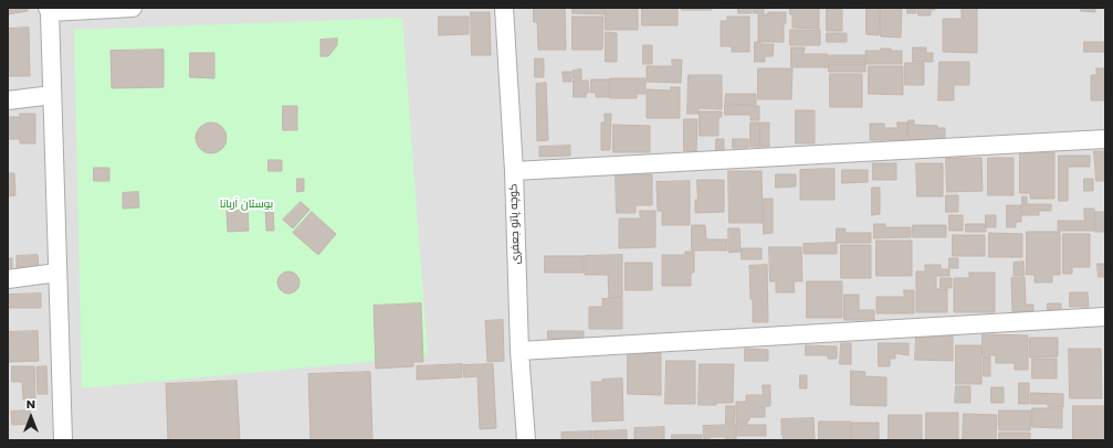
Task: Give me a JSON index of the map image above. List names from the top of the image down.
{
  "streets": {
    "street": ["کوچه پاتو جعفری"]
  },
  "parks": ["بوستان آریانا"],
  "north": "top"
}
